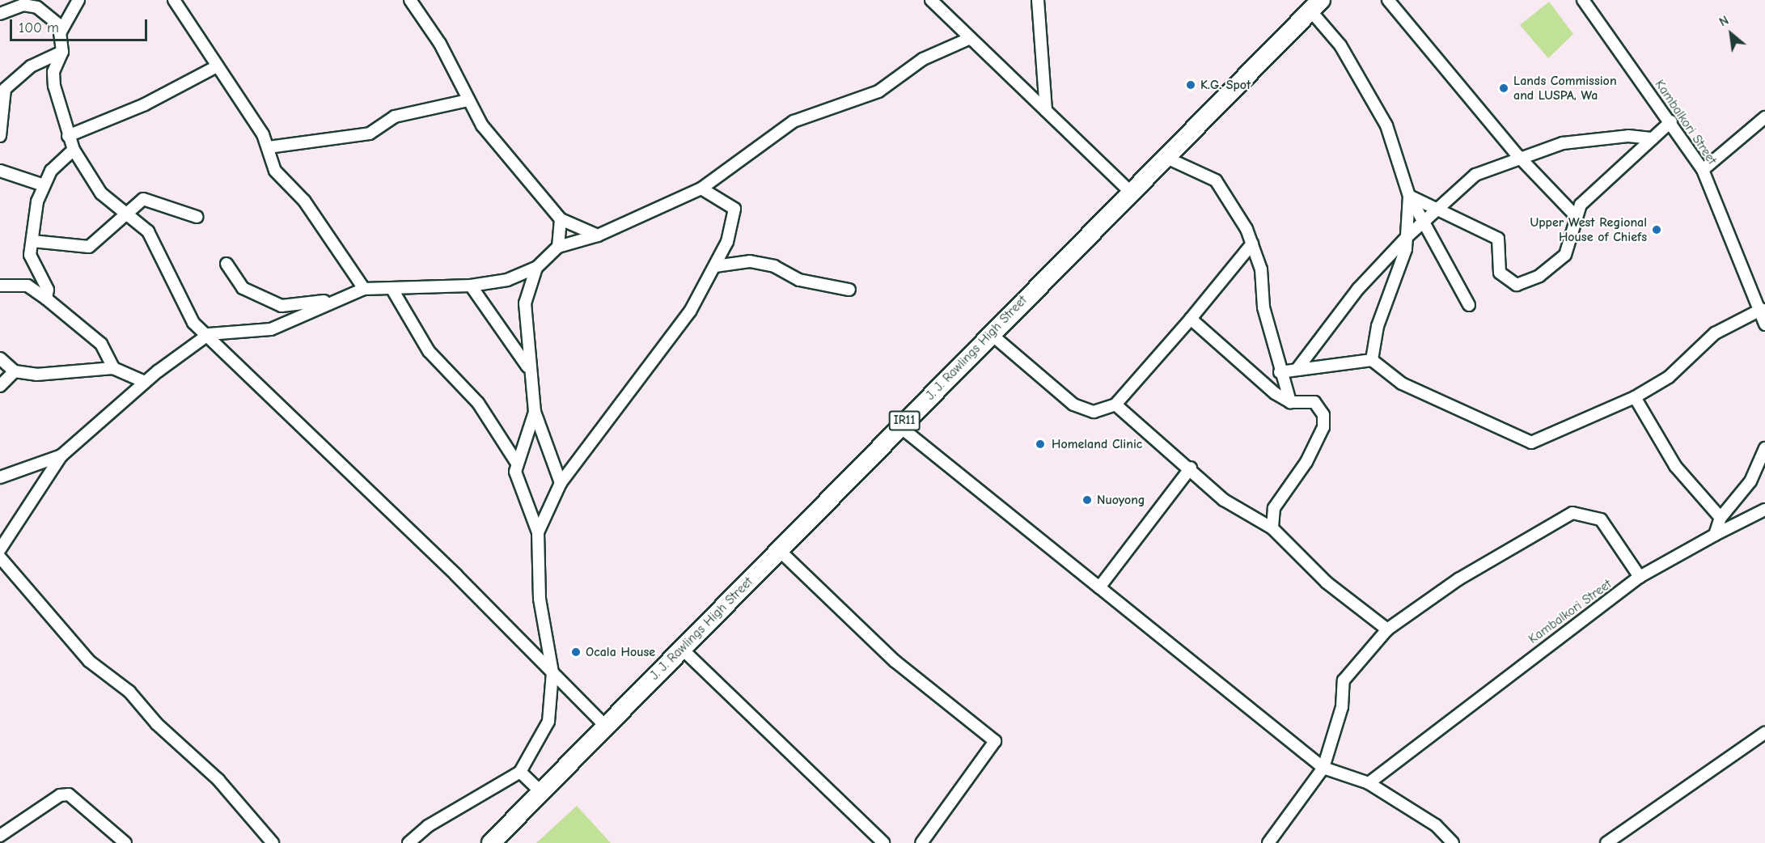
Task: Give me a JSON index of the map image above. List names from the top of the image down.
{
  "streets": {
    "main road": ["J. J. Rawlings High Street", "IR11"],
    "street": ["Kambalkori Street"]
  },
  "places": [
    "K.G. Spot",
    "Lands Commission and LUSPA, Wa",
    "Upper West Regional House of Chiefs",
    "Homeland Clinic",
    "Nuoyong",
    "Ocala House"
  ],
  "scale_bar": "100 m",
  "north": "top left"
}
